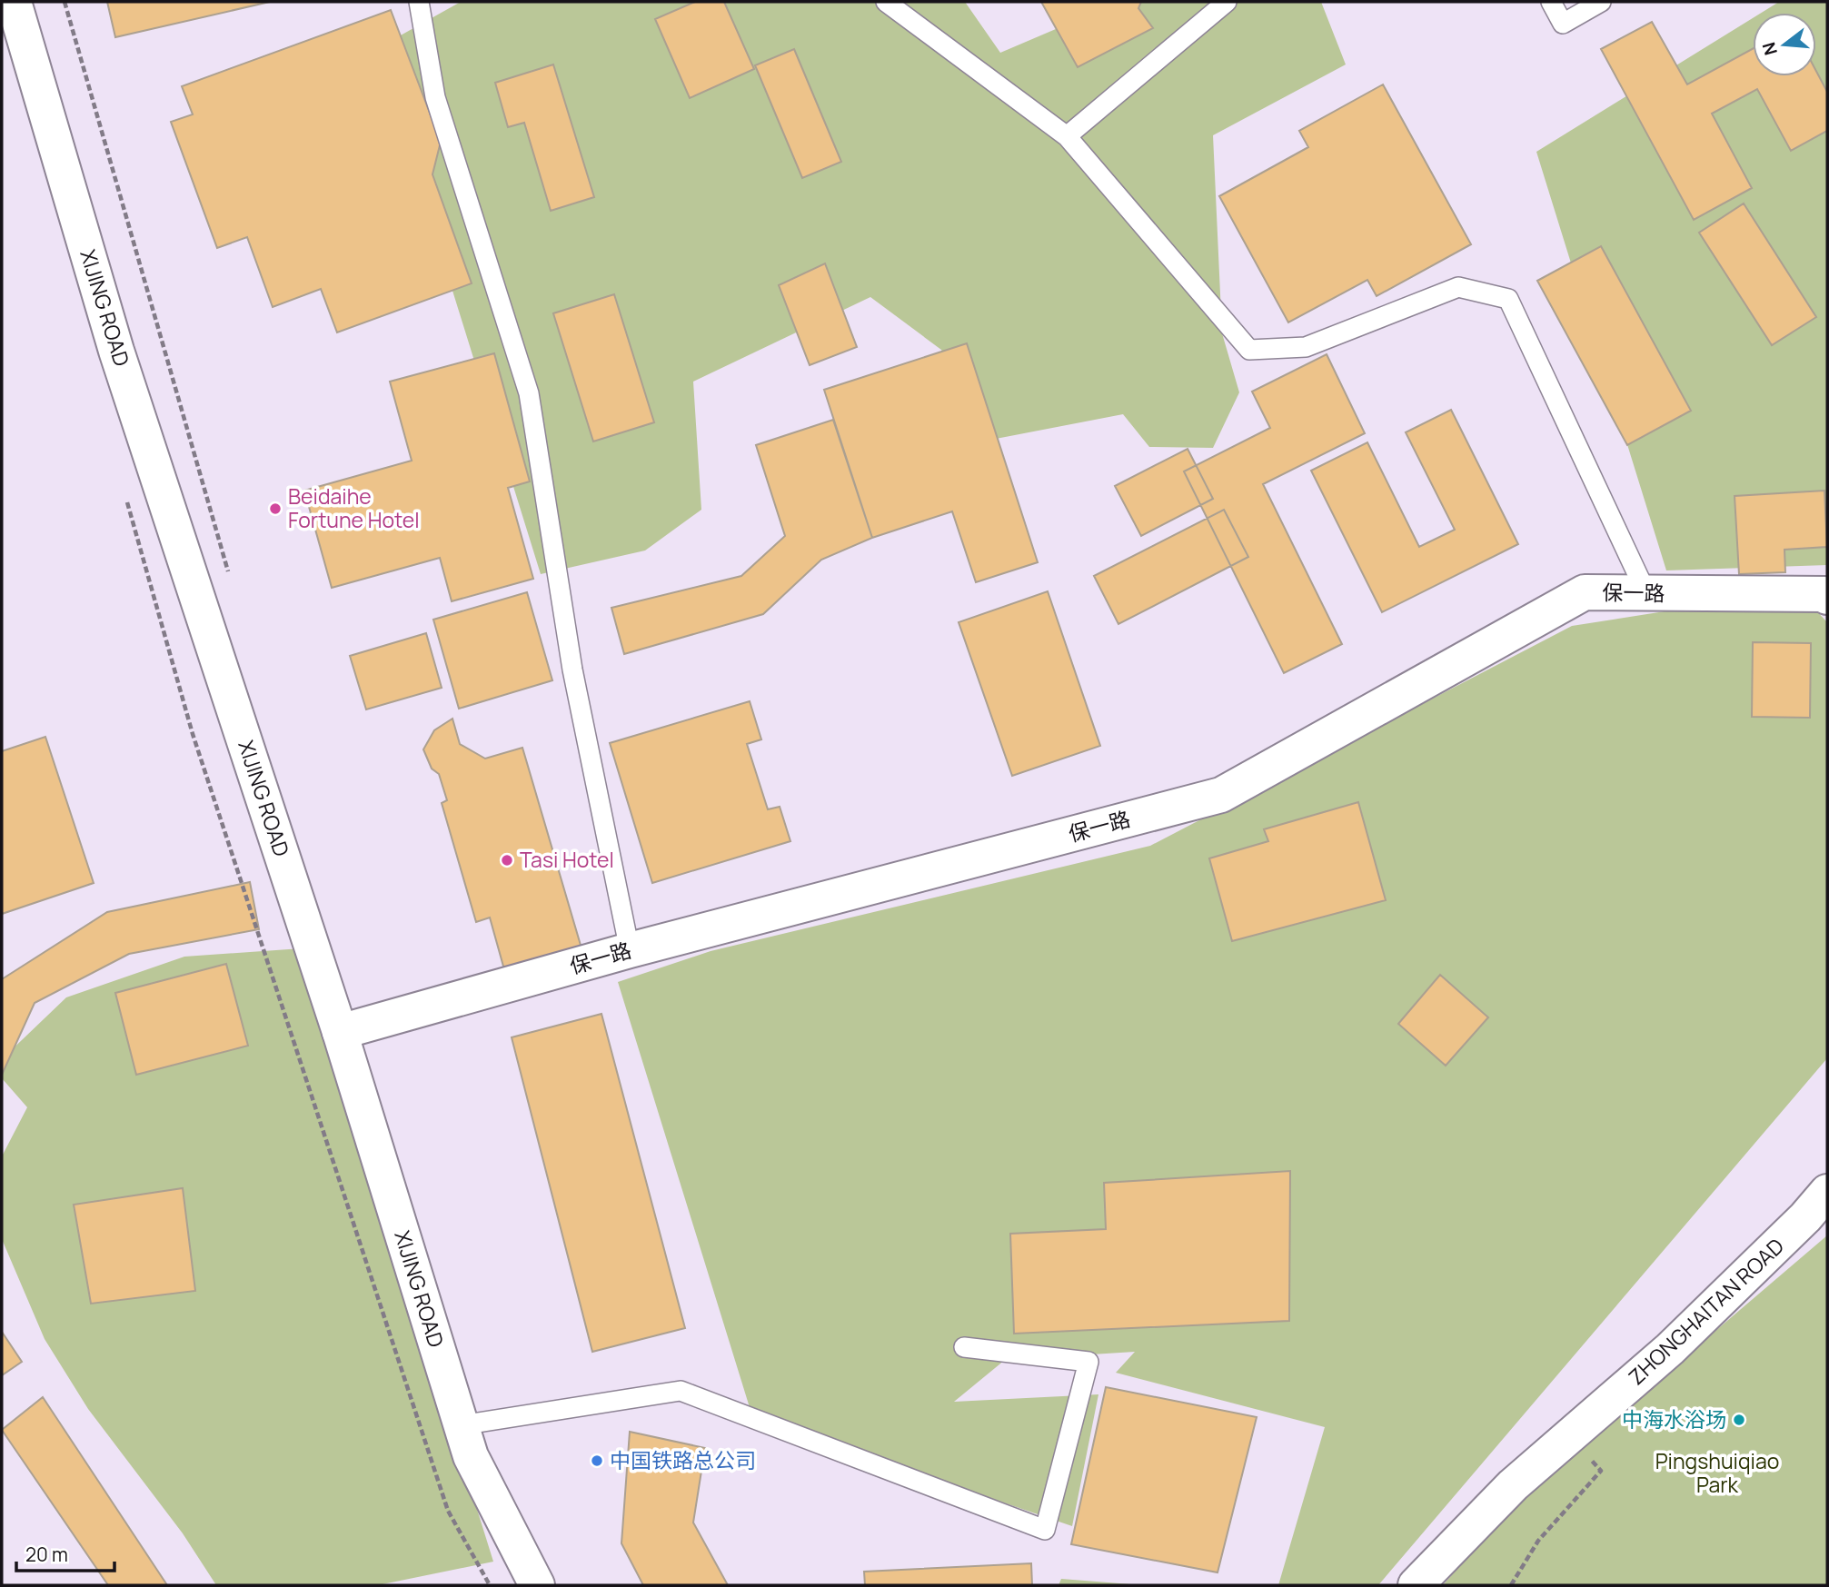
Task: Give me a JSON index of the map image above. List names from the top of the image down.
{
  "streets": {
    "main road": ["XIJING ROAD", "保一路", "ZHONGHAITAN ROAD"]
  },
  "crossings": [
    ["XIJING ROAD", "保一路"]
  ],
  "parks": ["Pingshuiqiao Park"],
  "places": [
    "Beidaihe Fortune Hotel",
    "Tasi Hotel",
    "中海水浴场",
    "中国铁路总公司"
  ],
  "scale_bar": "20 m",
  "north": "left"
}
